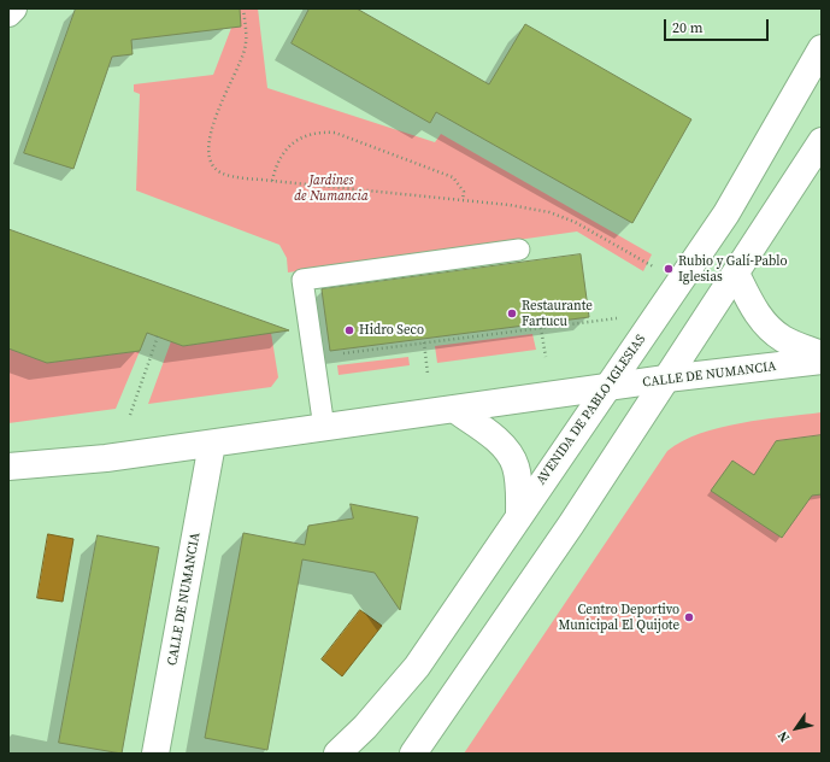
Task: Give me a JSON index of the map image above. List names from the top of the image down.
{
  "streets": {
    "street": ["CALLE DE NUMANCIA", "AVENIDA DE PABLO IGLESIAS"]
  },
  "crossings": [
    ["CALLE DE NUMANCIA", "AVENIDA DE PABLO IGLESIAS"]
  ],
  "parks": ["Jardines de Numancia"],
  "places": [
    "Rubio y Galí-Pablo Iglesias",
    "Restaurante Fartucu",
    "Hidro Seco",
    "Centro Deportivo Municipal El Quijote"
  ],
  "scale_bar": "20 m",
  "north": "bottom left"
}
